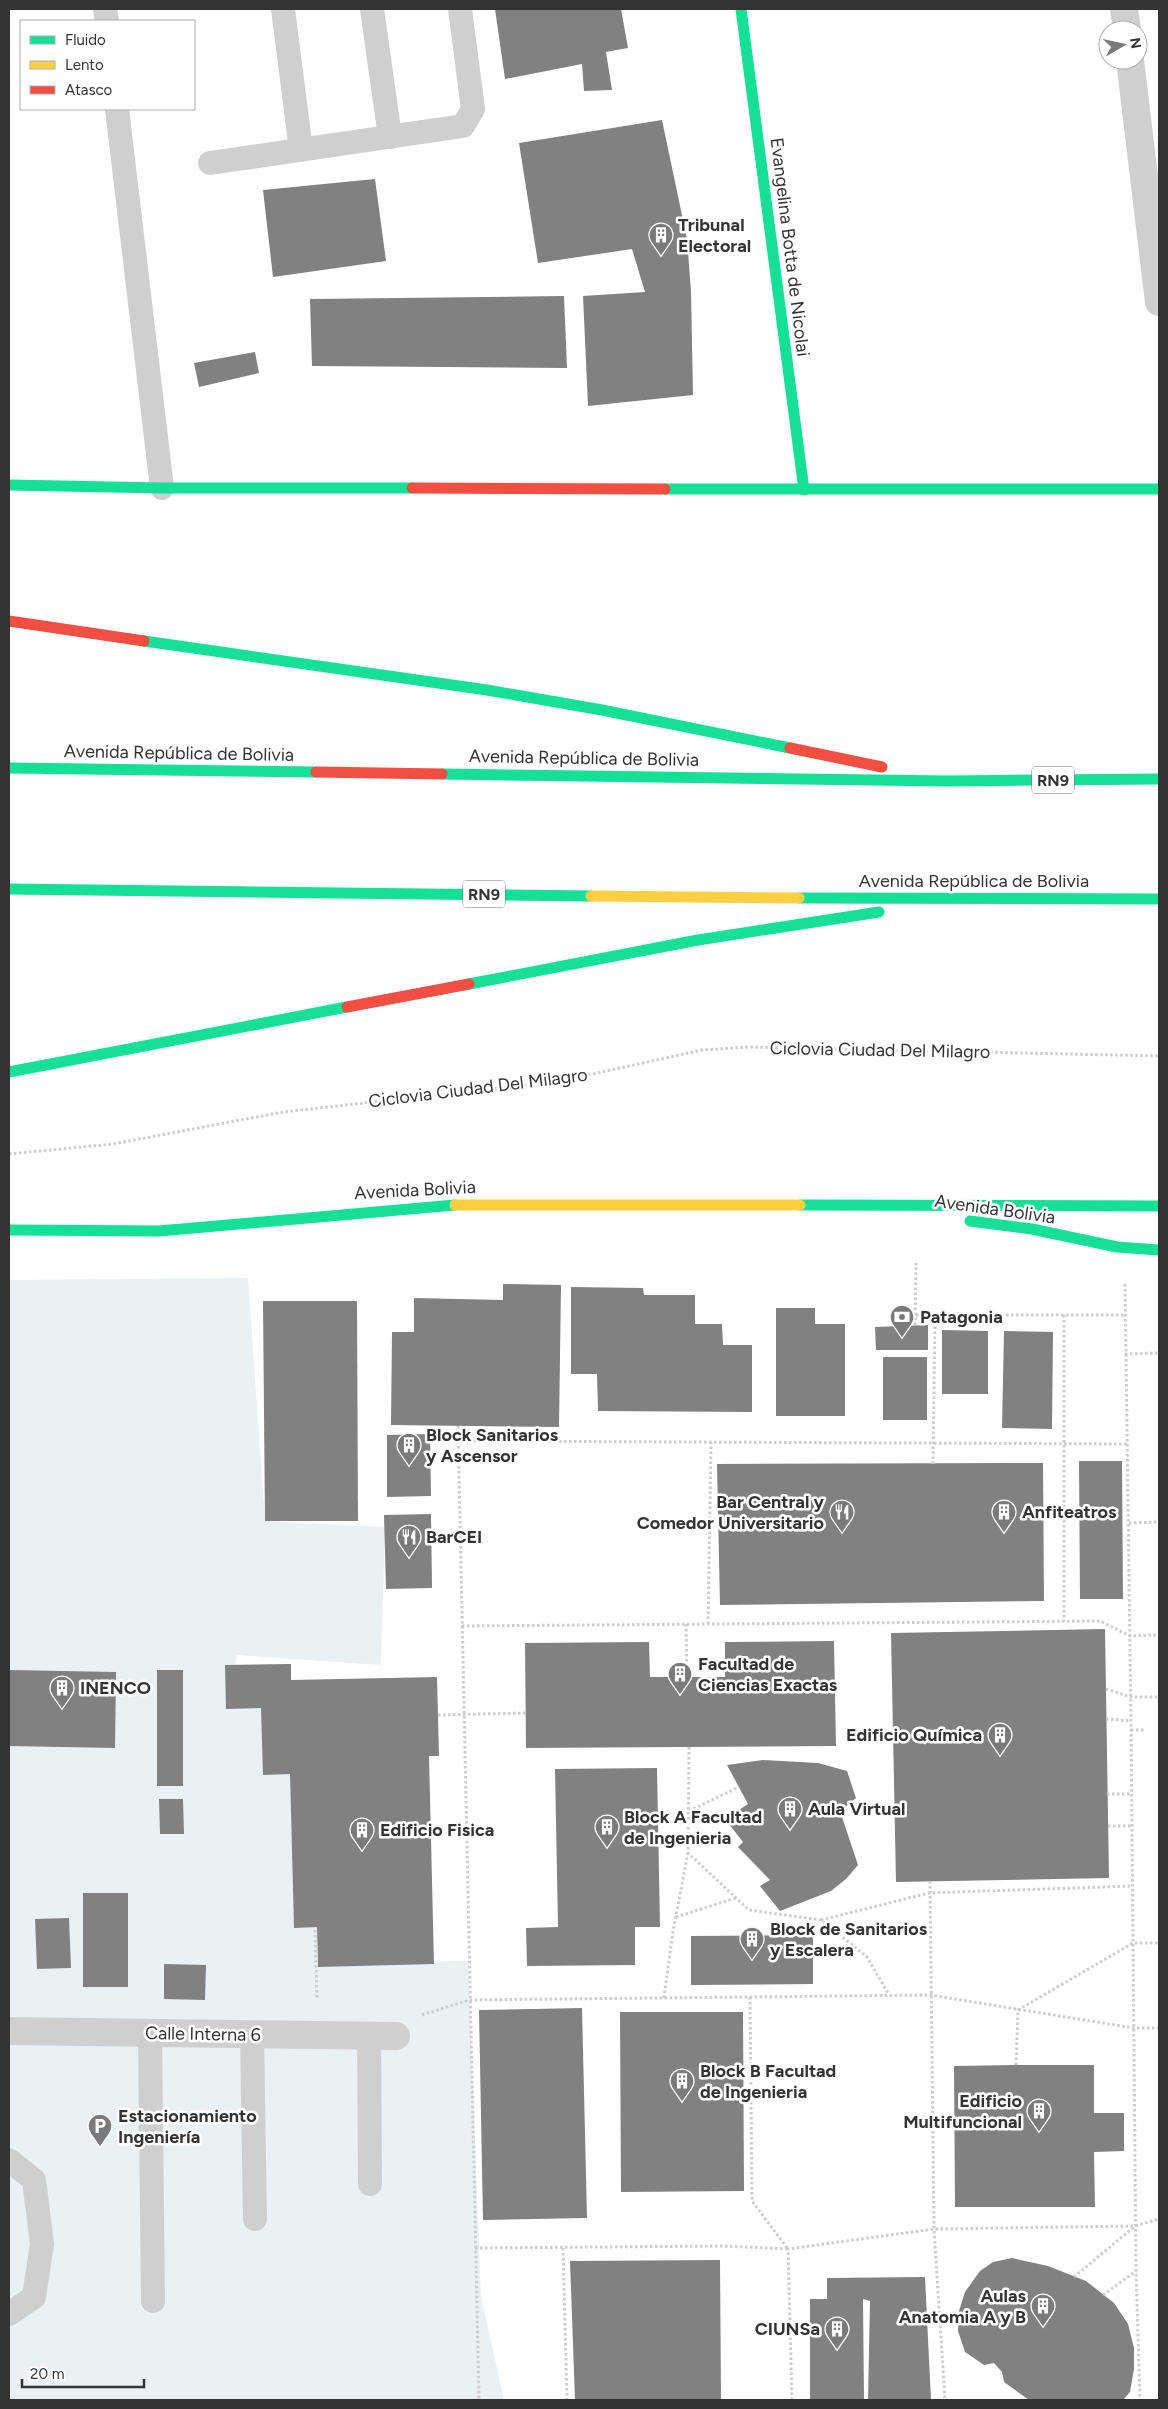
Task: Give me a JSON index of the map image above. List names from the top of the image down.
{
  "streets": {
    "main road": [
      "Evangelina Botta de Nicolai",
      "Avenida República de Bolivia",
      "RN9",
      "Avenida Bolivia"
    ],
    "street": ["Calle Interna 6"],
    "path": ["Ciclovia Ciudad Del Milagro"]
  },
  "places": {
    "building": [
      "Tribunal Electoral",
      "Block Sanitarios y Ascensor",
      "Anfiteatros",
      "Facultad de Ciencias Exactas",
      "INENCO",
      "Edificio Química",
      "Aula Virtual",
      "Block A Facultad de Ingenieria",
      "Edificio Fisica",
      "Block de Sanitarios y Escalera",
      "Block B Facultad de Ingenieria",
      "Edificio Multifuncional",
      "Aulas Anatomia A y B",
      "CIUNSa"
    ],
    "bank": ["Patagonia"],
    "restaurant": ["Bar Central y Comedor Universitario", "BarCEI"],
    "parking": ["Estacionamiento Ingeniería"]
  },
  "legend": ["Fluido", "Lento", "Atasco"],
  "scale_bar": "20 m",
  "north": "right"
}
